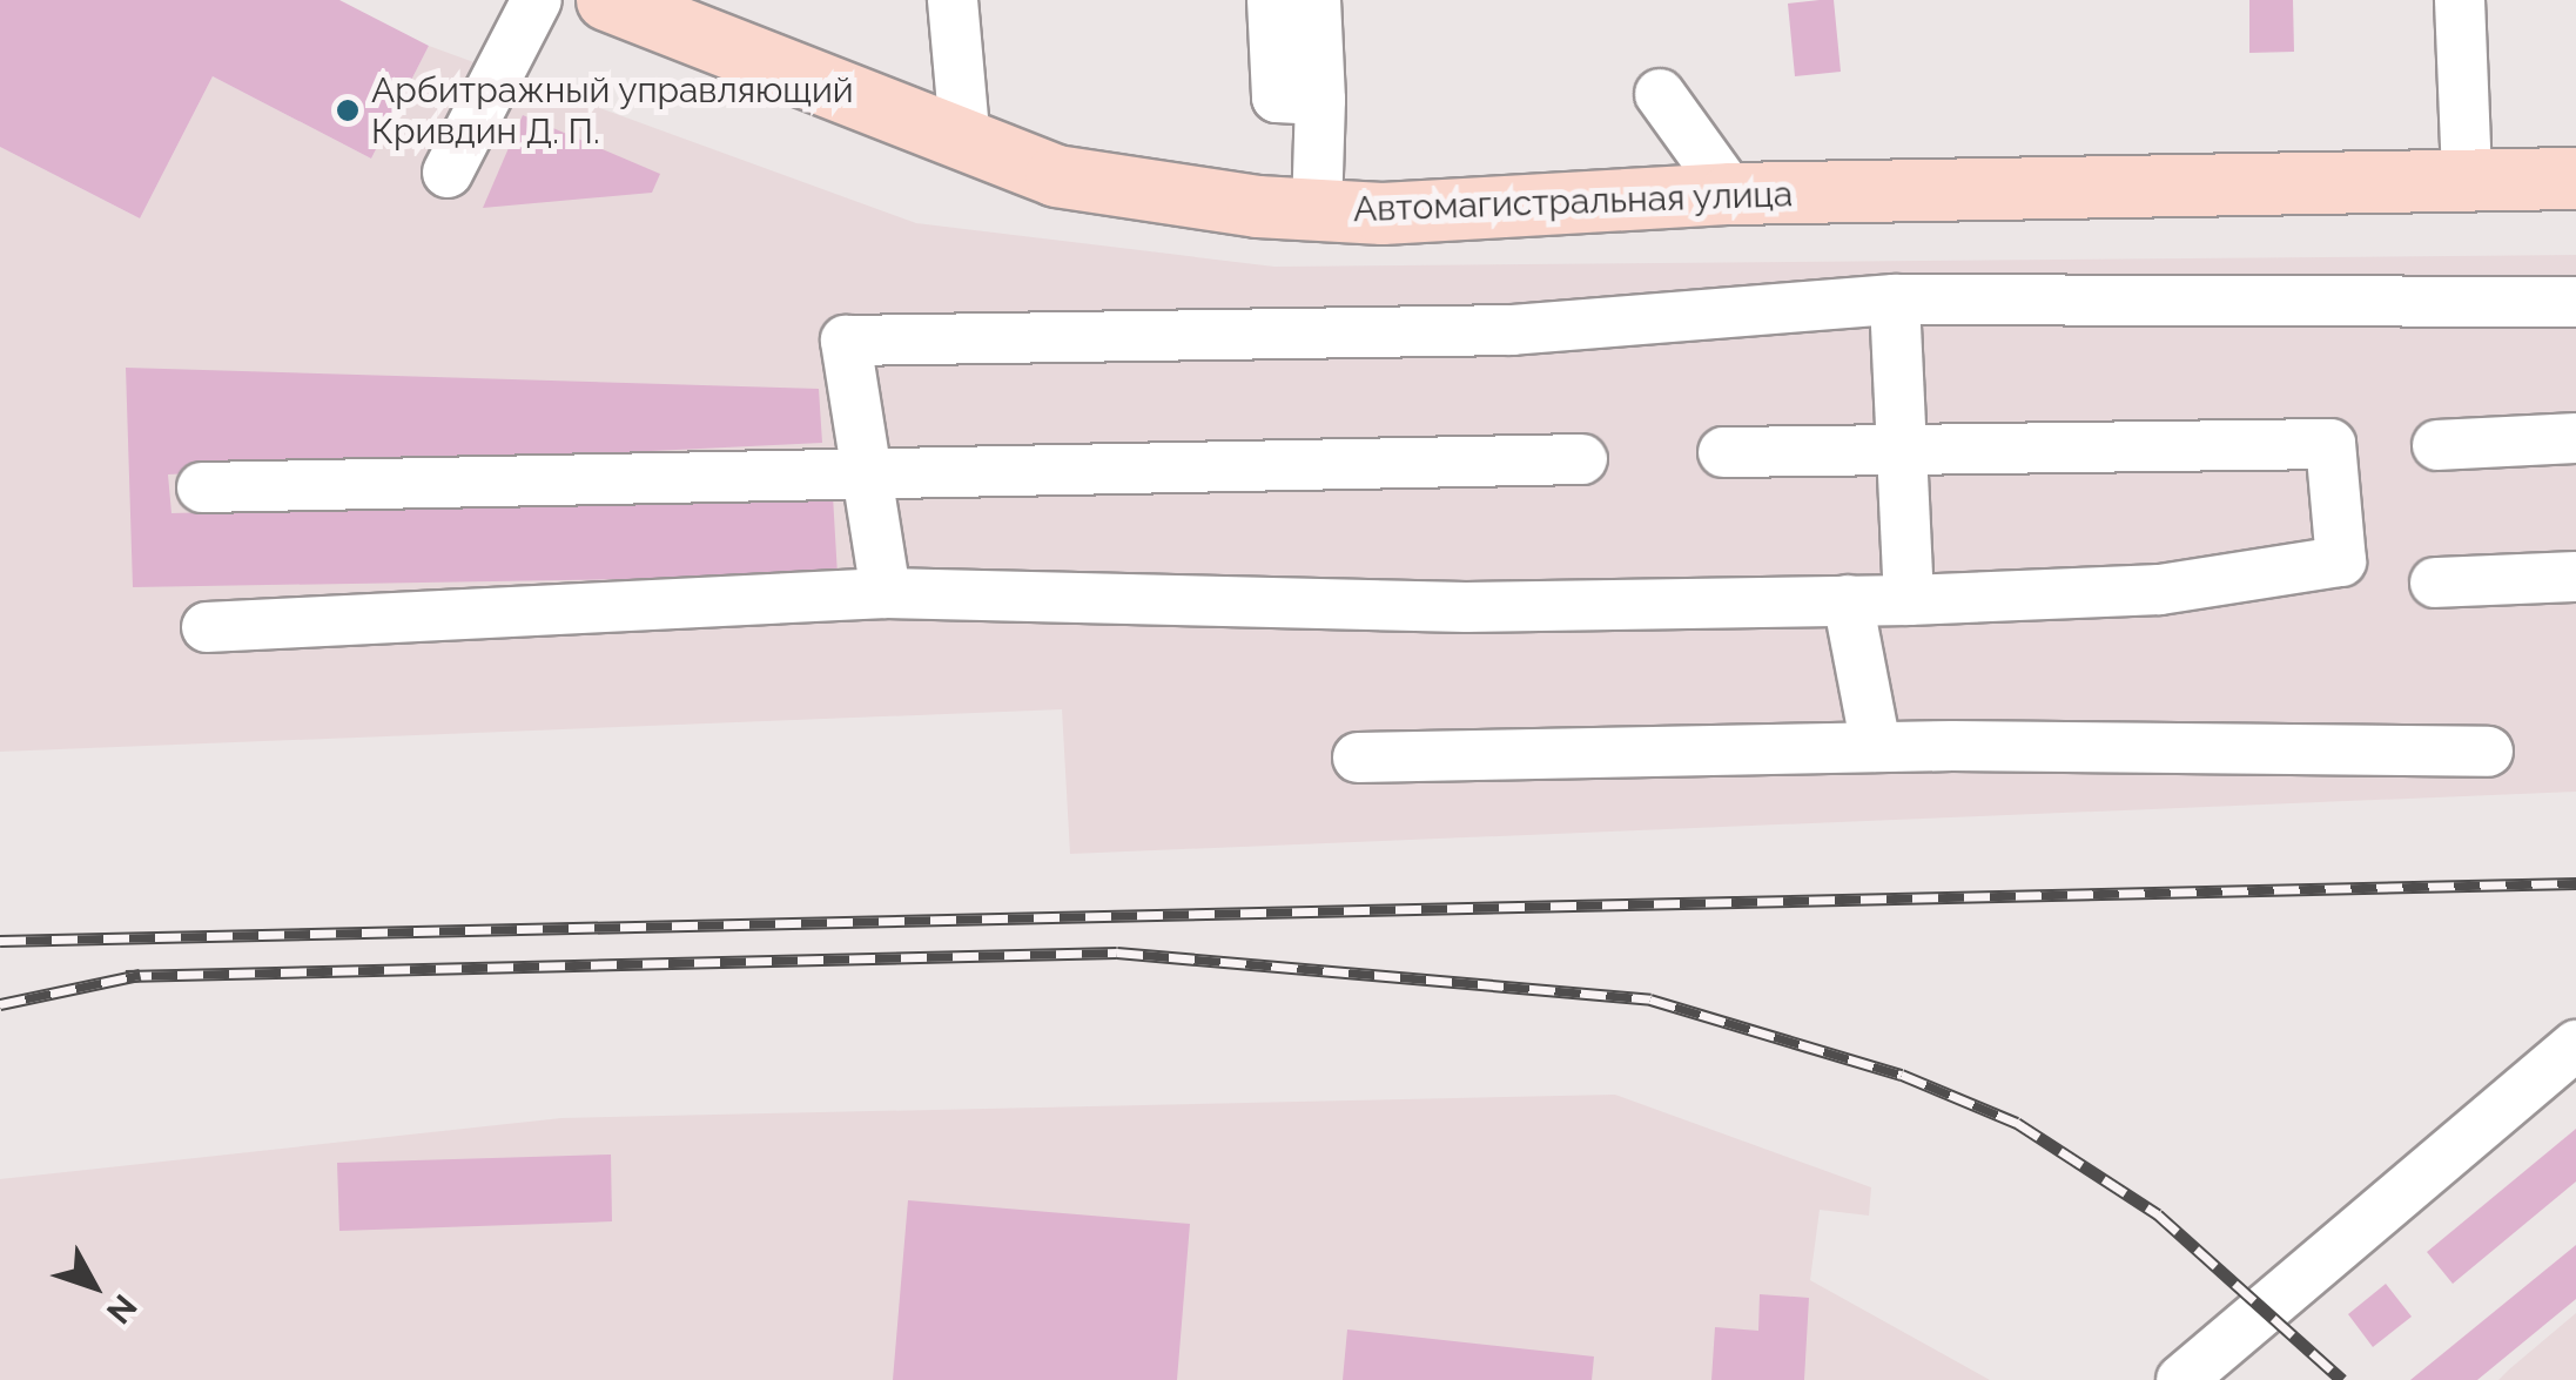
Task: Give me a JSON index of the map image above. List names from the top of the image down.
{
  "streets": {
    "main road": ["Автомагистральная улица"]
  },
  "places": ["Арбитражный управляющий Кривдин Д. П."],
  "north": "bottom right"
}
